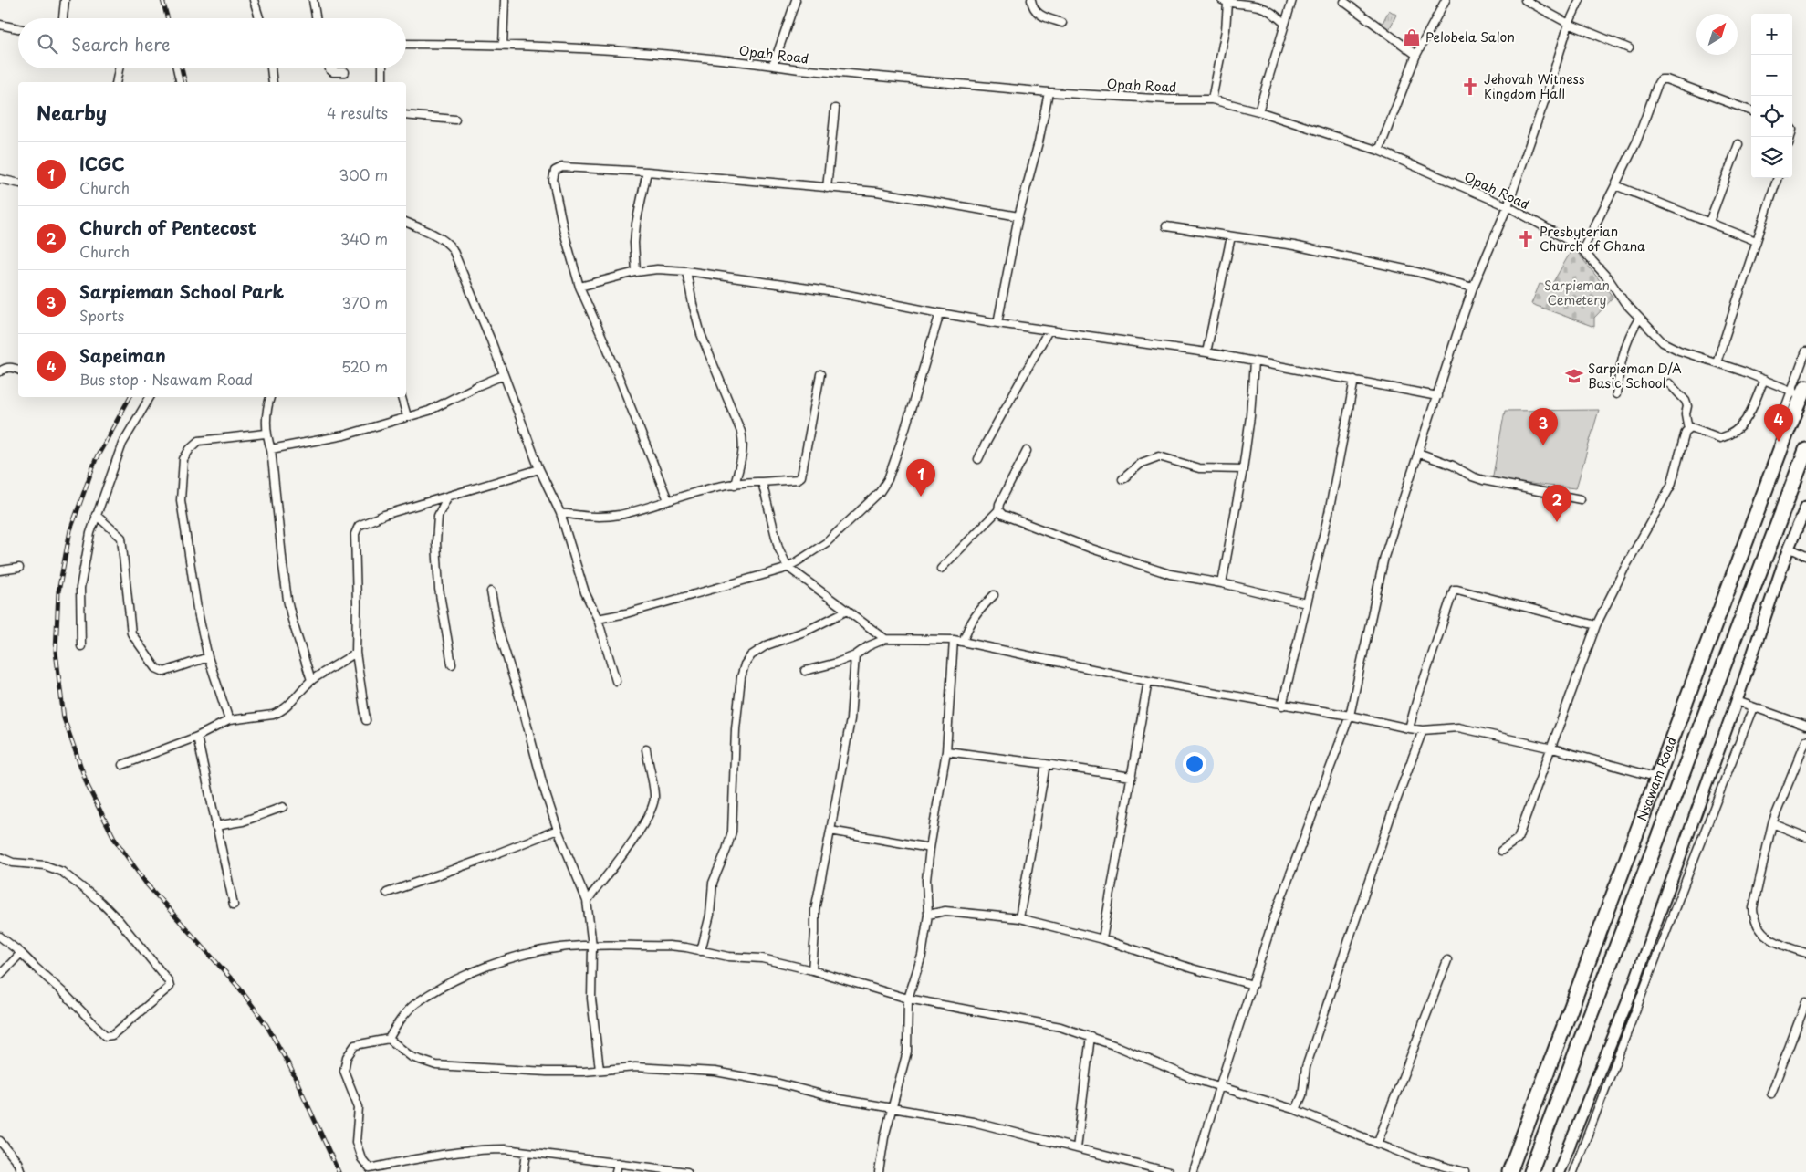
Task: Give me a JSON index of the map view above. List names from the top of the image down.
{
  "streets": {
    "highway": ["Nsawam Road"],
    "street": ["Opah Road"]
  },
  "crossings": [
    ["Opah Road", "Nsawam Road"]
  ],
  "parks": ["Sarpieman Cemetery"],
  "places": {
    "shop": ["Pelobela Salon"],
    "church": ["Jehovah Witness Kingdom Hall", "Presbyterian Church of Ghana"],
    "school or university": ["Sarpieman D/A Basic School"]
  },
  "north": "top right",
  "page": {
    "map_buttons": ["+", "−"],
    "search": "Search here",
    "heading": ["Nearby", "4 results"],
    "list": [
      {
        "mark": "1",
        "name": "ICGC",
        "note": "Church",
        "value": "300 m"
      },
      {
        "mark": "2",
        "name": "Church of Pentecost",
        "note": "Church",
        "value": "340 m"
      },
      {
        "mark": "3",
        "name": "Sarpieman School Park",
        "note": "Sports",
        "value": "370 m"
      },
      {
        "mark": "4",
        "name": "Sapeiman",
        "note": "Bus stop · Nsawam Road",
        "value": "520 m"
      }
    ],
    "pins": [
      "4",
      "3",
      "1",
      "2"
    ]
  }
}
